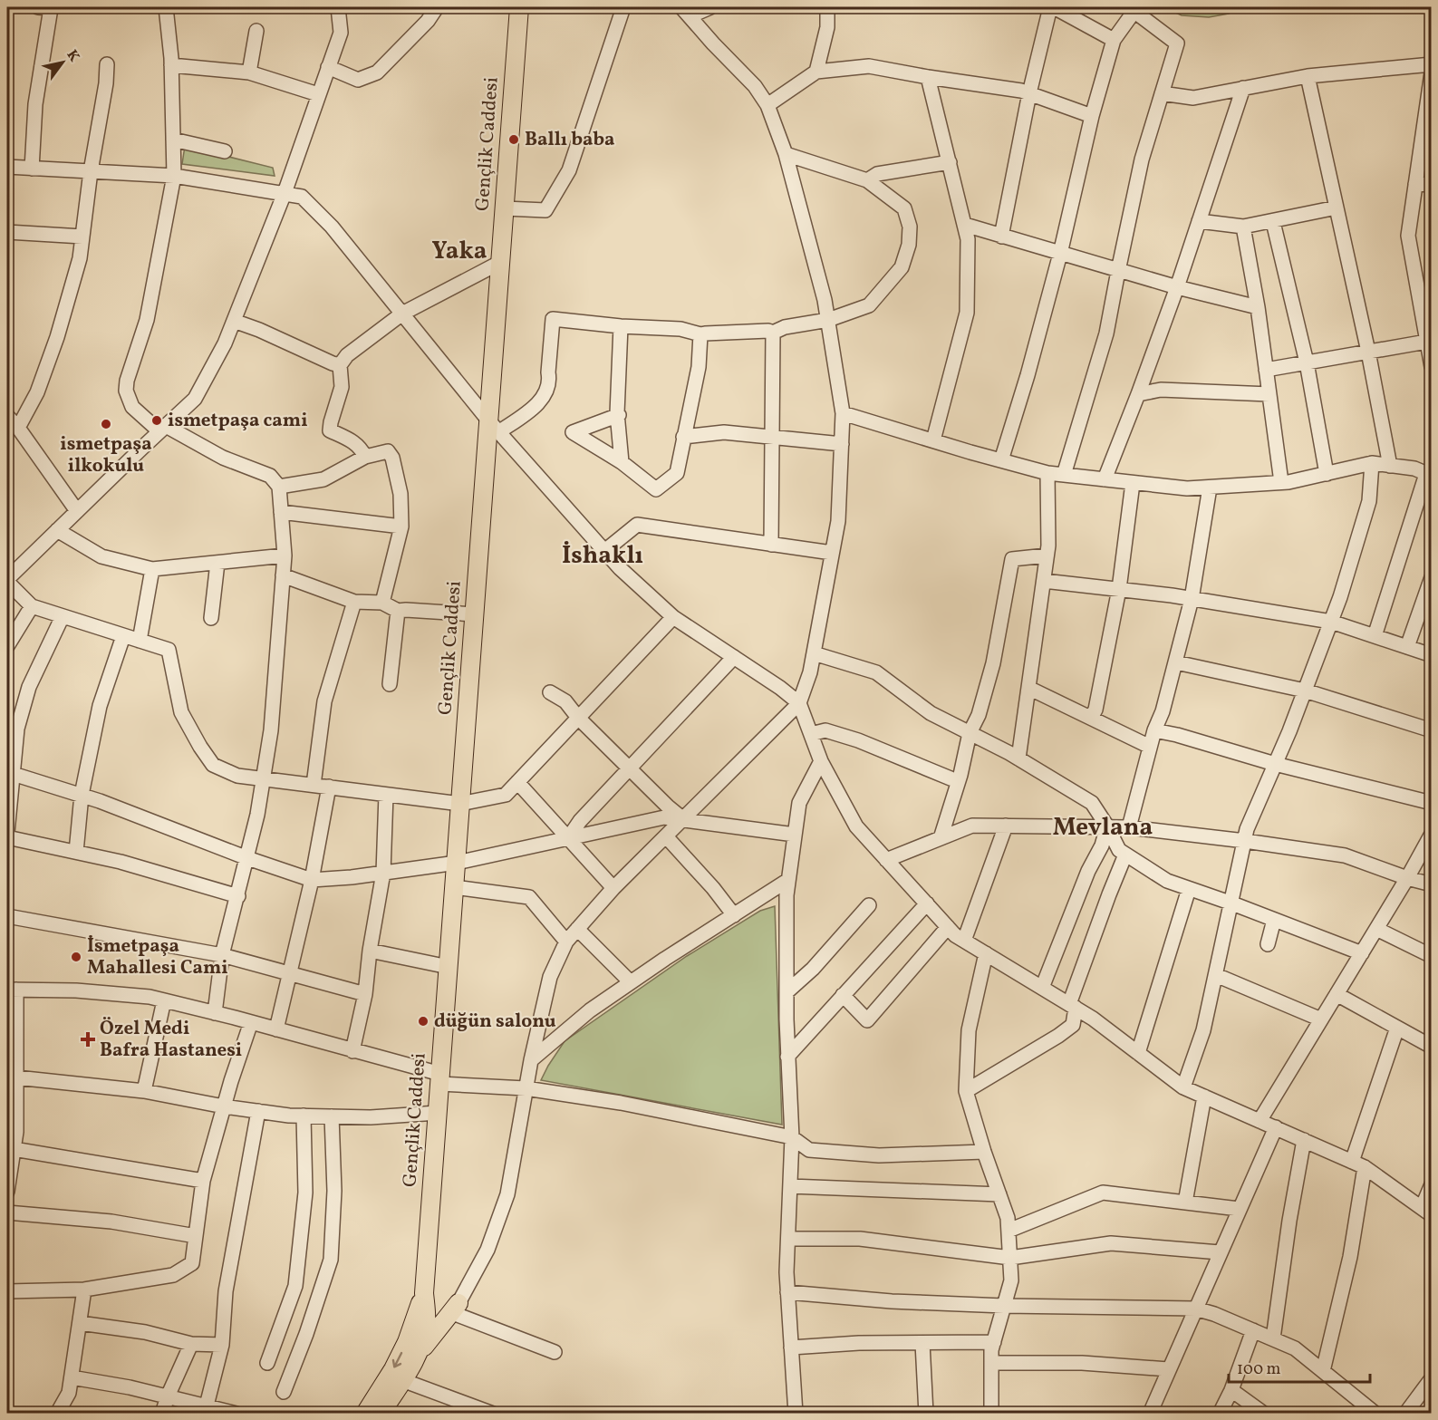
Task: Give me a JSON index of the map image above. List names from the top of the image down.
{
  "streets": {
    "main road": ["Gençlik Caddesi"]
  },
  "districts": ["Yaka", "İshaklı", "Mevlana"],
  "places": {
    "other": [
      "Ballı baba",
      "ismetpaşa cami",
      "ismetpaşa ilkokulu",
      "İsmetpaşa Mahallesi Cami",
      "düğün salonu"
    ],
    "health": ["Özel Medi Bafra Hastanesi"]
  },
  "scale_bar": "100 m",
  "north": "top right"
}
